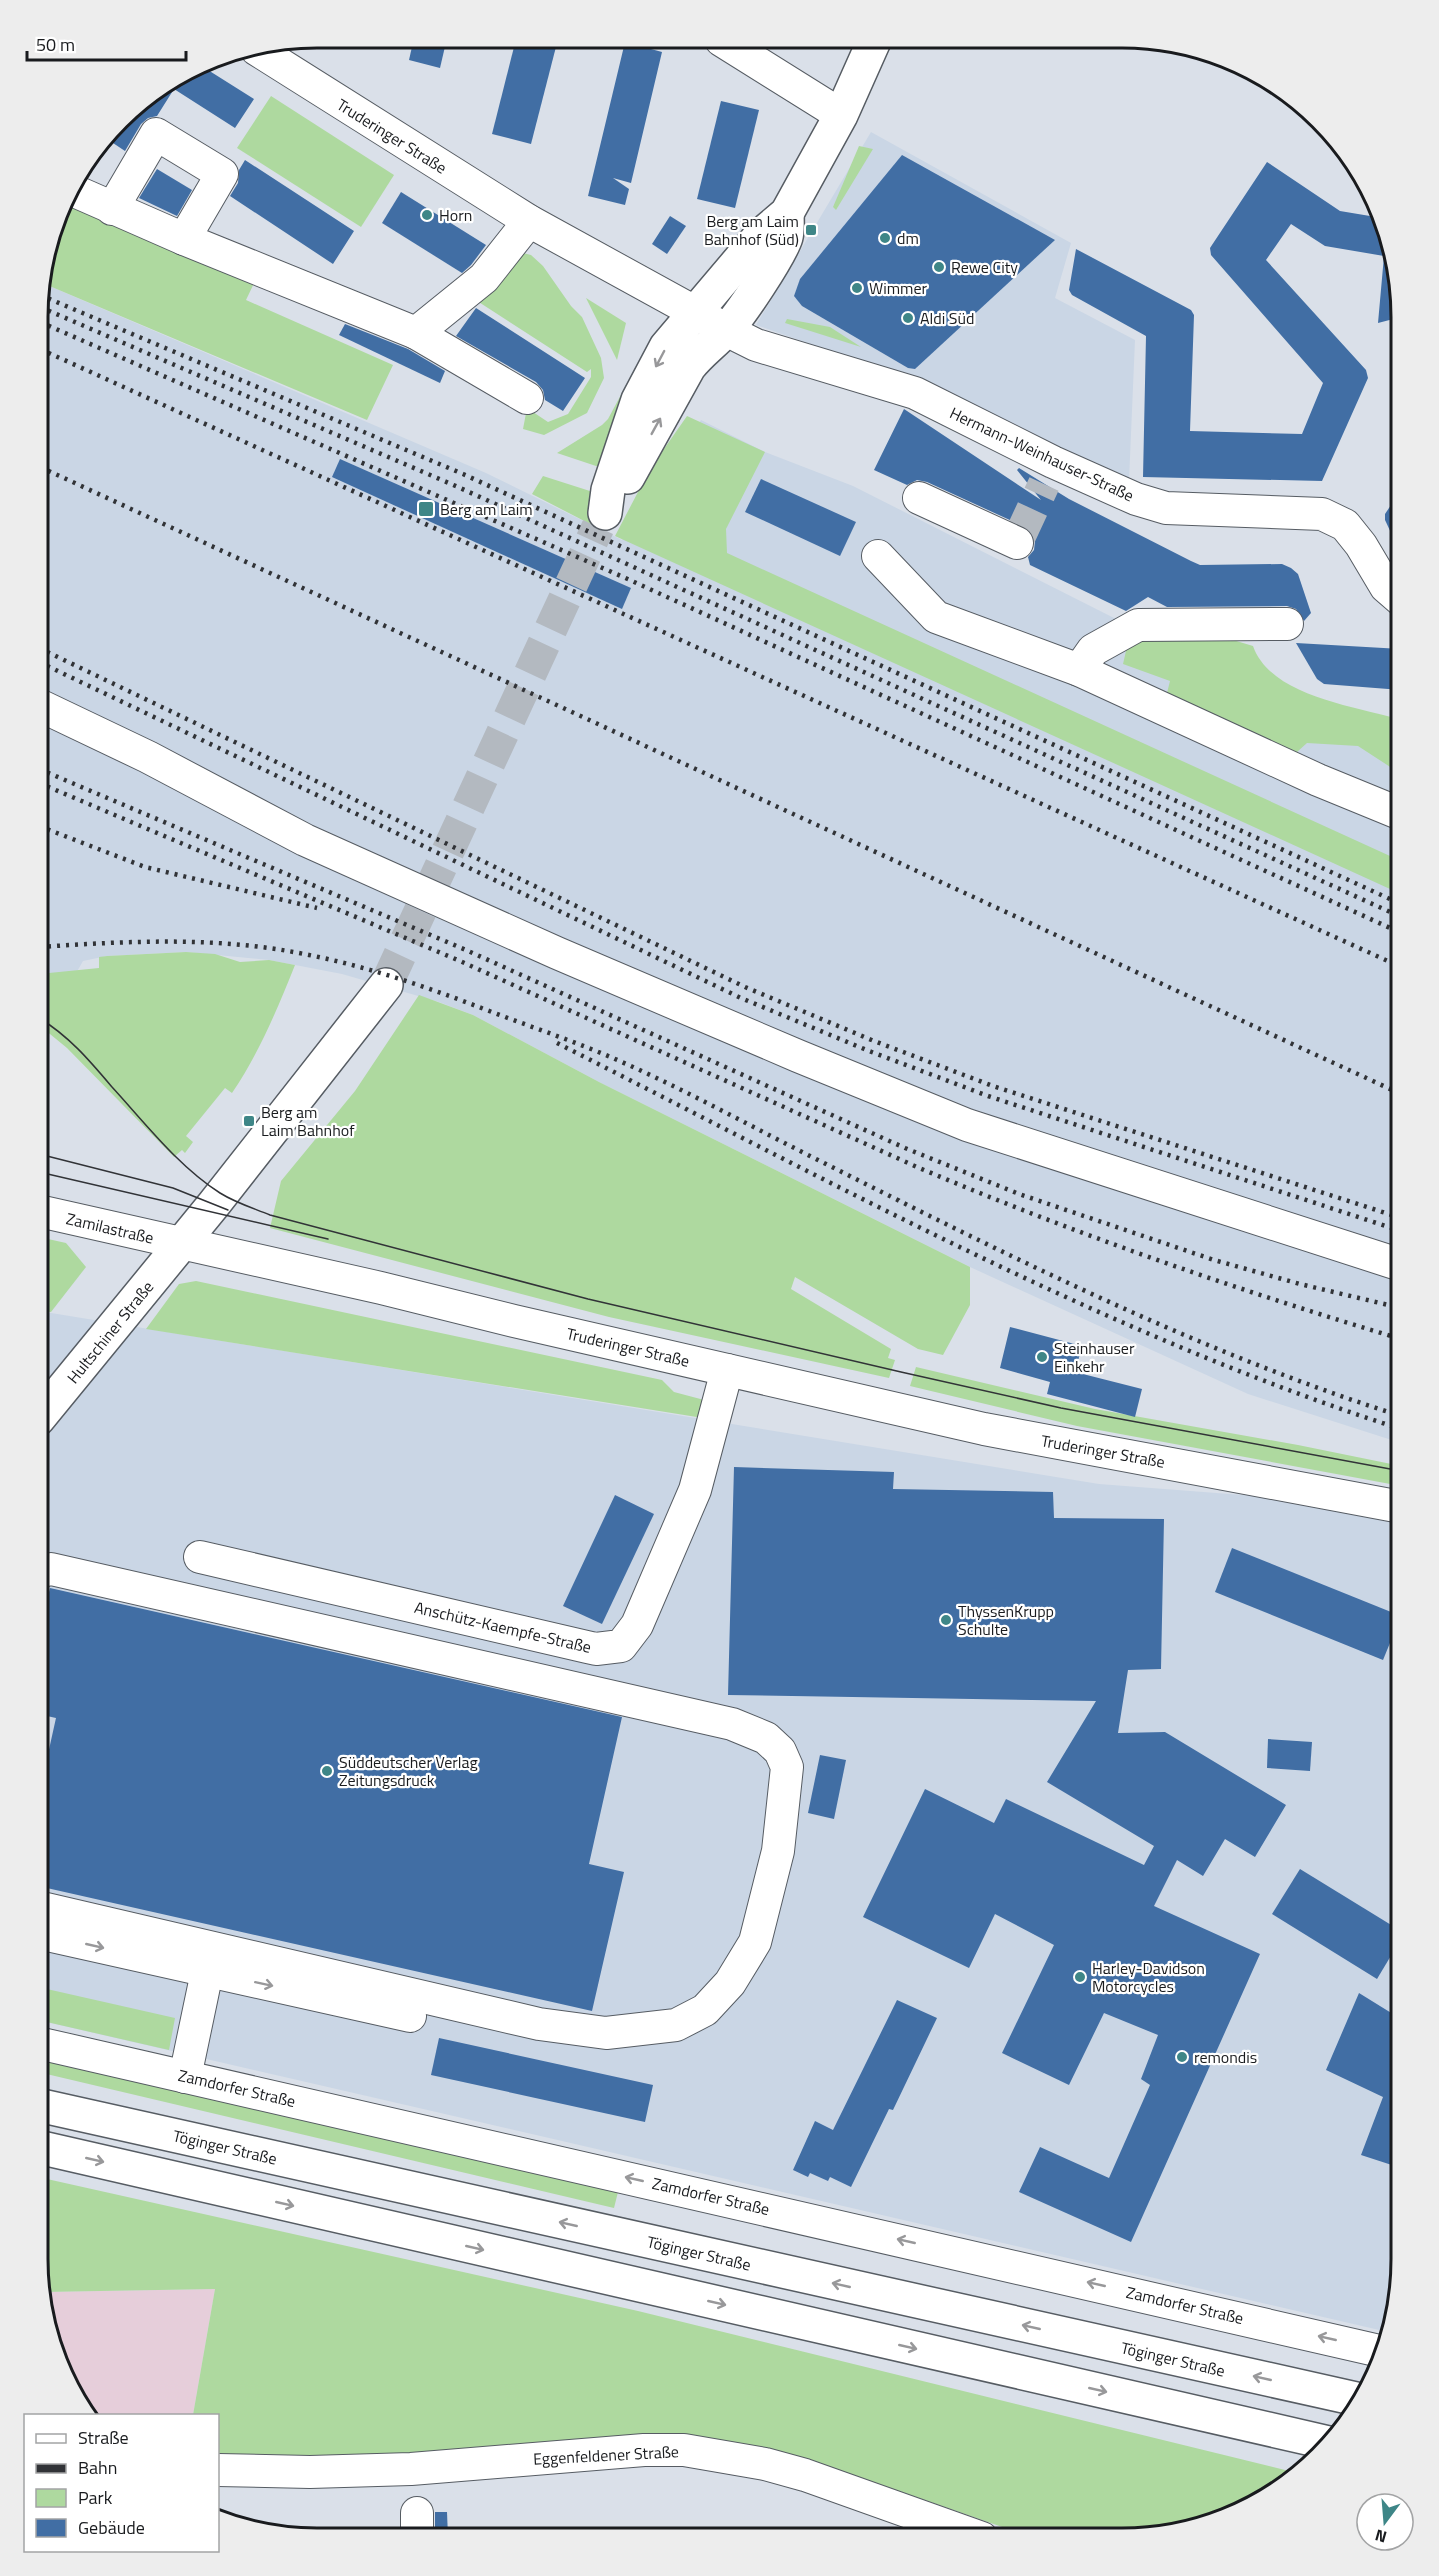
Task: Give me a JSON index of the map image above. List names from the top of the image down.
{
  "streets": {
    "main road": ["Hultschiner Straße", "Töginger Straße"],
    "street": [
      "Truderinger Straße",
      "Hermann-Weinhauser-Straße",
      "Zamilastraße",
      "Anschütz-Kaempfe-Straße",
      "Zamdorfer Straße",
      "Eggenfeldener Straße"
    ]
  },
  "crossings": [
    ["Truderinger Straße", "Hermann-Weinhauser-Straße"],
    ["Truderinger Straße", "Zamilastraße"],
    ["Truderinger Straße", "Hultschiner Straße"],
    ["Truderinger Straße", "Anschütz-Kaempfe-Straße"],
    ["Zamilastraße", "Hultschiner Straße"]
  ],
  "places": {
    "other": [
      "Horn",
      "dm",
      "Rewe City",
      "Wimmer",
      "Aldi Süd",
      "Steinhauser Einkehr",
      "ThyssenKrupp Schulte",
      "Süddeutscher Verlag Zeitungsdruck",
      "Harley-Davidson Motorcycles",
      "remondis"
    ],
    "transit": ["Berg am Laim Bahnhof (Süd)", "Berg am Laim", "Berg am Laim Bahnhof"]
  },
  "legend": [
    "Straße",
    "Bahn",
    "Park",
    "Gebäude"
  ],
  "scale_bar": "50 m",
  "north": "bottom"
}
